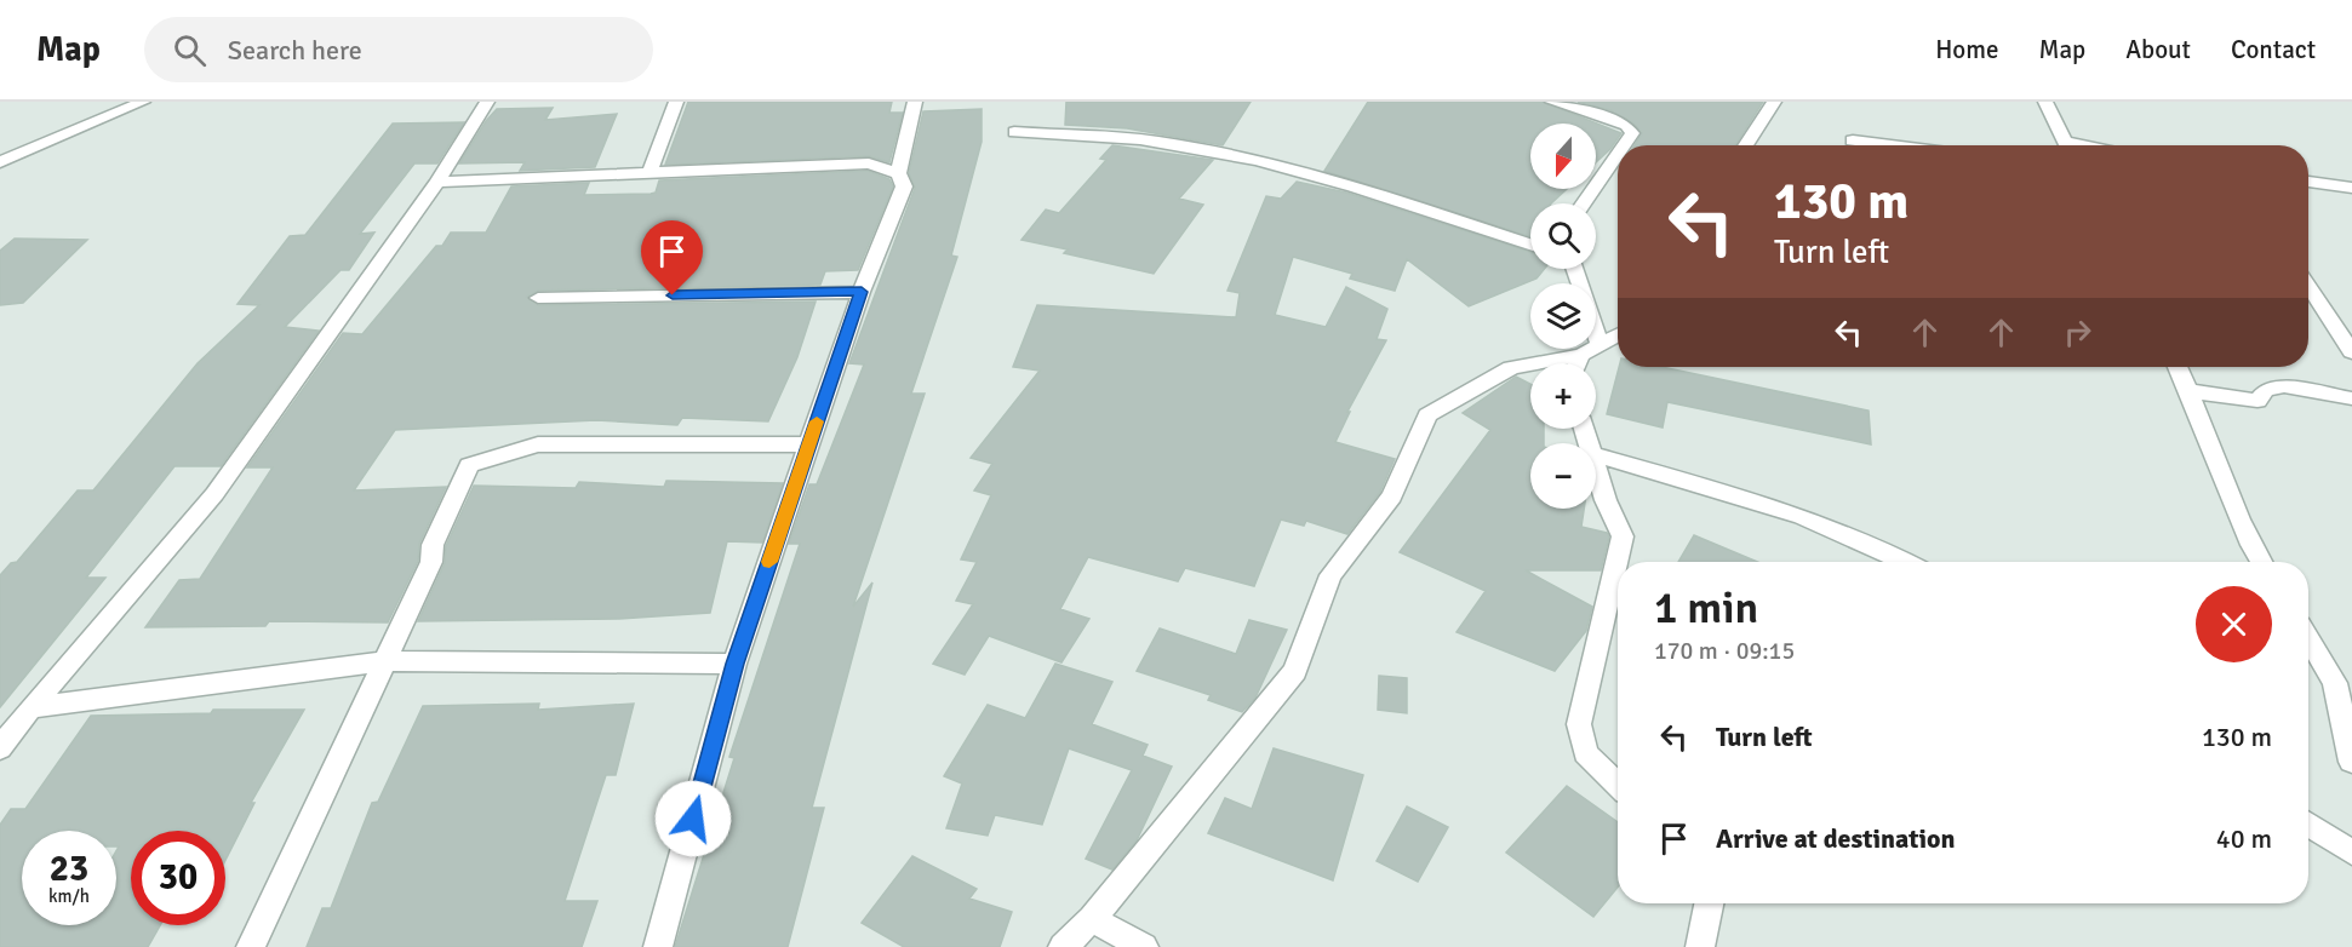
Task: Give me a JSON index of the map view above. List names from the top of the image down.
{
  "north": "bottom",
  "page": {
    "header": "Map",
    "search": "Search here",
    "nav": [
      "Home",
      "Map",
      "About",
      "Contact"
    ],
    "map_buttons": ["+", "−"],
    "turn": ["130 m", "Turn left"],
    "heading": ["1 min", "170 m · 09:15"],
    "list": [
      {
        "name": "Turn left",
        "value": "130 m"
      },
      {
        "name": "Arrive at destination",
        "value": "40 m"
      }
    ],
    "speed": "23 km/h",
    "limit": "30"
  }
}
